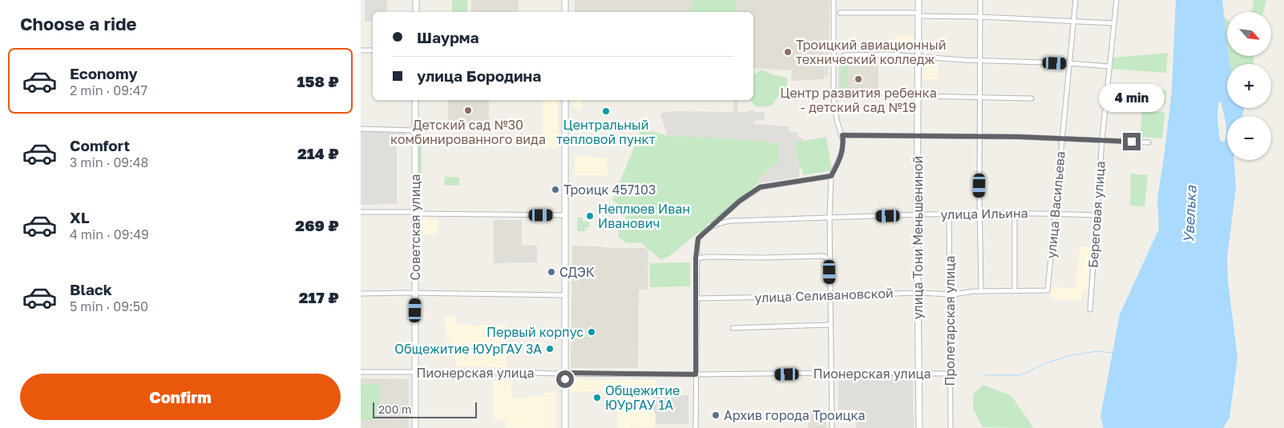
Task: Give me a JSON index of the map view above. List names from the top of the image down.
{
  "streets": {
    "street": [
      "улица Васильева",
      "улица Ильина",
      "Береговая улица",
      "Советская улица",
      "улица Тони Меньшениной",
      "улица Селивановской",
      "Пролетарская улица",
      "Пионерская улица"
    ]
  },
  "crossings": [
    ["улица Васильева", "улица Ильина"],
    ["улица Васильева", "улица Селивановской"],
    ["улица Ильина", "Береговая улица"],
    ["улица Ильина", "улица Тони Меньшениной"],
    ["улица Ильина", "Пролетарская улица"],
    ["Советская улица", "Пионерская улица"],
    ["улица Тони Меньшениной", "улица Селивановской"],
    ["улица Тони Меньшениной", "Пионерская улица"],
    ["улица Селивановской", "Пролетарская улица"],
    ["Пролетарская улица", "Пионерская улица"]
  ],
  "water": ["Увелька"],
  "places": [
    "Троицкий авиационный технический колледж",
    "Центр развития ребенка - детский сад №19",
    "Детский сад №30 комбинированного вида",
    "Центральный тепловой пункт",
    "Троицк 457103",
    "Неплюев Иван Иванович",
    "СДЭК",
    "Первый корпус",
    "Общежитие ЮУрГАУ 3А",
    "Общежитие ЮУрГАУ 1А",
    "Архив города Троицка"
  ],
  "scale_bar": "200 m",
  "north": "bottom right",
  "page": {
    "heading": "Choose a ride",
    "map_buttons": ["+", "−"],
    "banner": ["Шаурма", "улица Бородина"],
    "list": [
      {
        "name": "Economy",
        "note": "2 min · 09:47",
        "value": "158 ₽"
      },
      {
        "name": "Comfort",
        "note": "3 min · 09:48",
        "value": "214 ₽"
      },
      {
        "name": "XL",
        "note": "4 min · 09:49",
        "value": "269 ₽"
      },
      {
        "name": "Black",
        "note": "5 min · 09:50",
        "value": "217 ₽"
      }
    ],
    "bubble": "4 min",
    "buttons": "Confirm",
    "scale": "200 m"
  }
}
